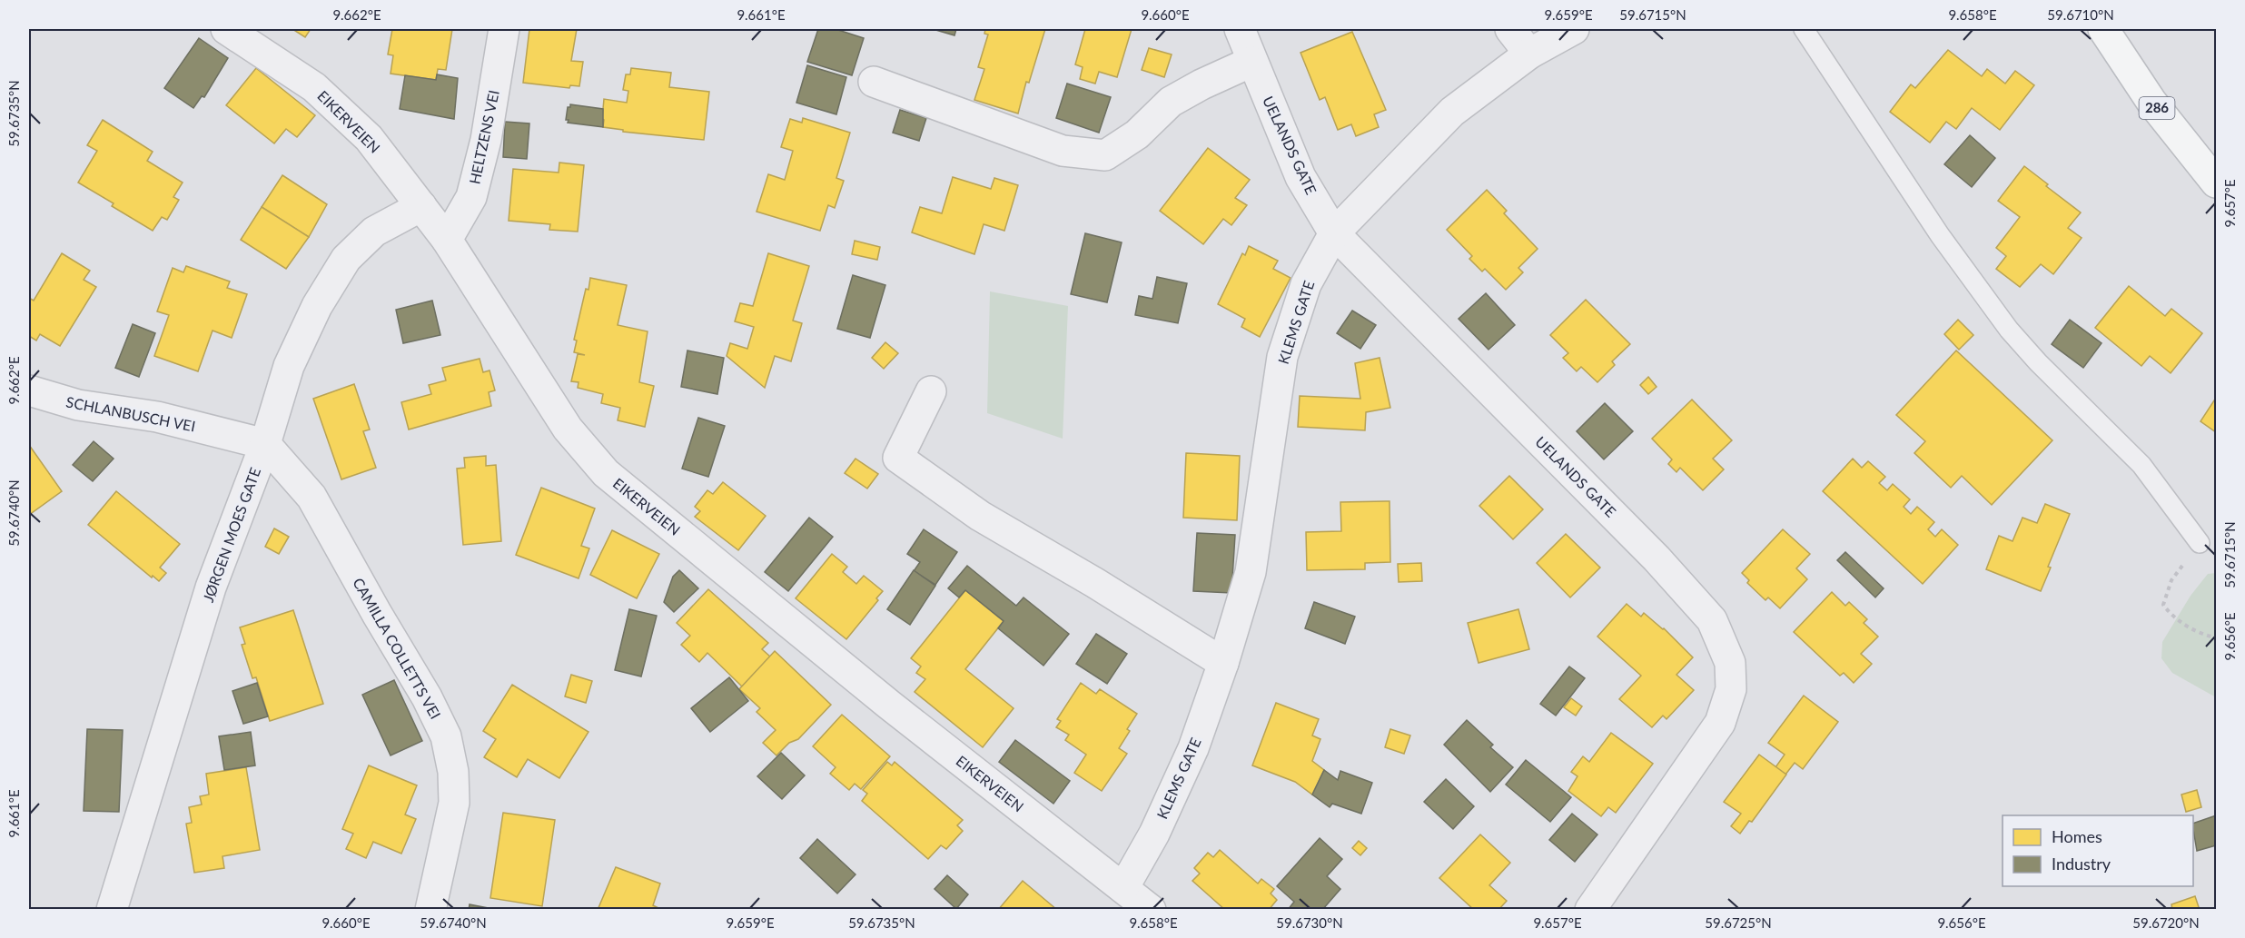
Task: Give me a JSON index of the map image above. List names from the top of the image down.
{
  "streets": {
    "main road": ["286"],
    "street": [
      "EIKERVEIEN",
      "HELTZENS VEI",
      "UELANDS GATE",
      "KLEMS GATE",
      "SCHLANBUSCH VEI",
      "JØRGEN MOES GATE",
      "CAMILLA COLLETTS VEI"
    ]
  },
  "crossings": [
    ["EIKERVEIEN", "HELTZENS VEI"],
    ["EIKERVEIEN", "KLEMS GATE"],
    ["EIKERVEIEN", "JØRGEN MOES GATE"],
    ["UELANDS GATE", "KLEMS GATE"],
    ["SCHLANBUSCH VEI", "JØRGEN MOES GATE"],
    ["SCHLANBUSCH VEI", "CAMILLA COLLETTS VEI"],
    ["JØRGEN MOES GATE", "CAMILLA COLLETTS VEI"]
  ],
  "legend": ["Homes", "Industry"],
  "coordinates": [
    "9.662°E",
    "9.661°E",
    "9.660°E",
    "9.659°E",
    "59.6715°N",
    "9.658°E",
    "59.6710°N",
    "59.6735°N",
    "9.657°E",
    "59.6740°N",
    "9.656°E",
    "59.6730°N",
    "59.6725°N",
    "59.6720°N"
  ]
}
